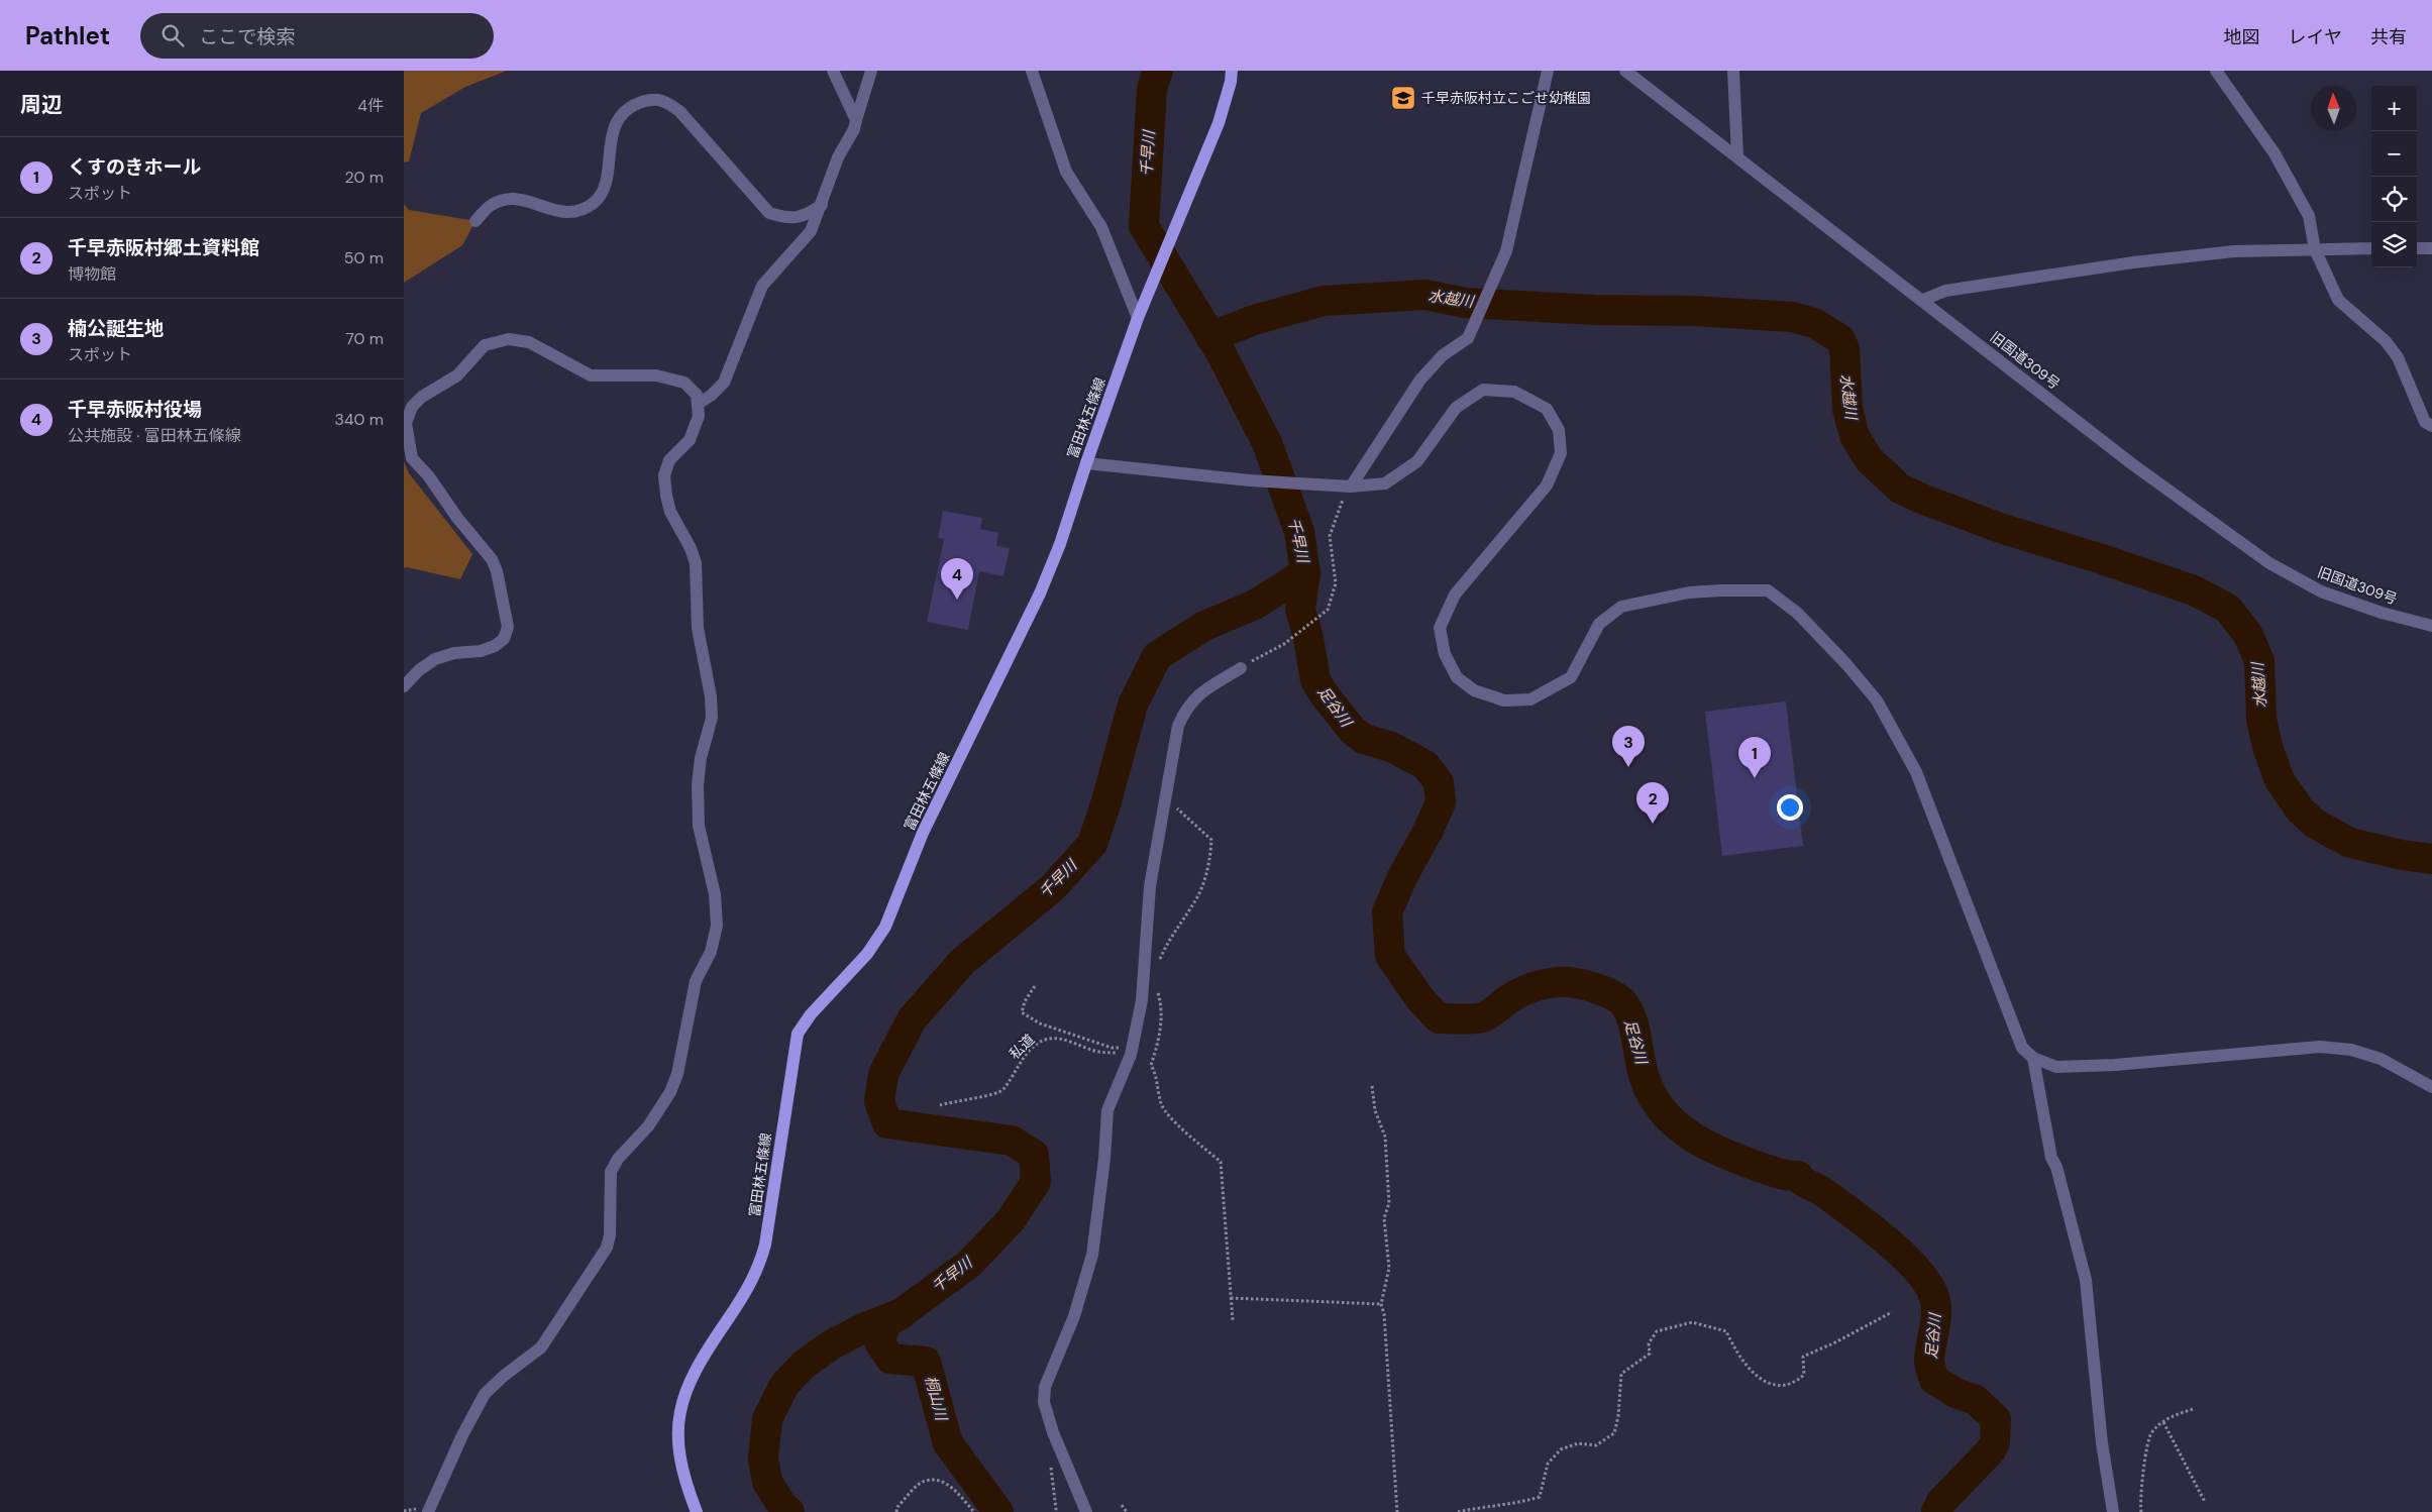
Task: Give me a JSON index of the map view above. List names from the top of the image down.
{
  "streets": {
    "main road": ["富田林五條線"],
    "street": ["旧国道309号"],
    "path": ["私道"]
  },
  "water": [
    "千早川",
    "水越川",
    "足谷川",
    "桐山川"
  ],
  "places": {
    "school or university": ["千早赤阪村立こごせ幼稚園"]
  },
  "north": "top",
  "page": {
    "header": "Pathlet",
    "search": "ここで検索",
    "nav": ["地図", "レイヤ", "共有"],
    "heading": ["周辺", "4件"],
    "map_buttons": ["+", "−"],
    "list": [
      {
        "mark": "1",
        "name": "くすのきホール",
        "note": "スポット",
        "value": "20 m"
      },
      {
        "mark": "2",
        "name": "千早赤阪村郷土資料館",
        "note": "博物館",
        "value": "50 m"
      },
      {
        "mark": "3",
        "name": "楠公誕生地",
        "note": "スポット",
        "value": "70 m"
      },
      {
        "mark": "4",
        "name": "千早赤阪村役場",
        "note": "公共施設 · 富田林五條線",
        "value": "340 m"
      }
    ],
    "pins": [
      "4",
      "3",
      "1",
      "2"
    ]
  }
}
